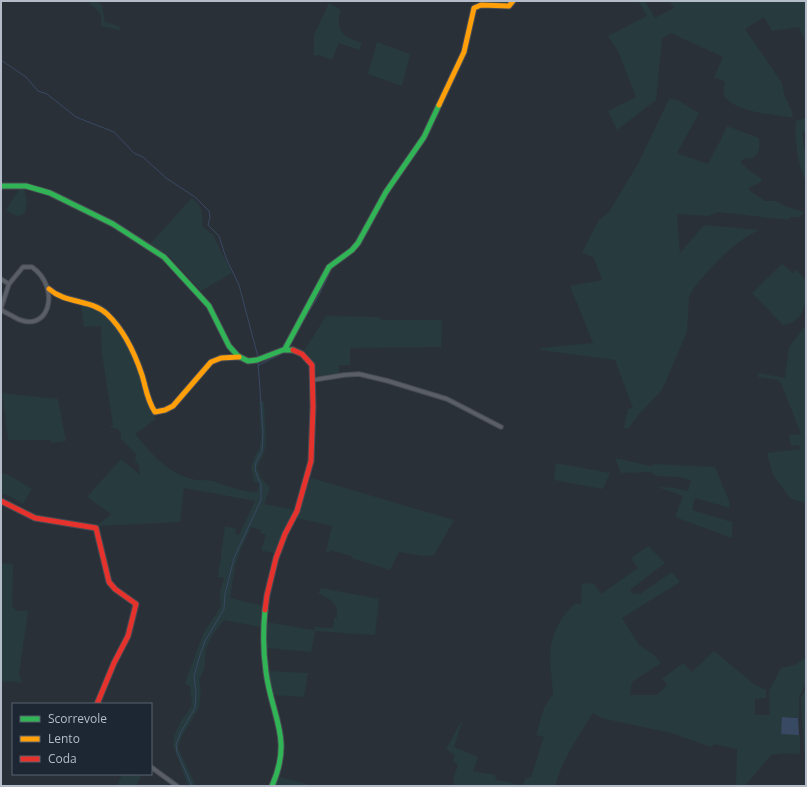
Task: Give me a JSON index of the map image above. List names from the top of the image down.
{
  "legend": ["Scorrevole", "Lento", "Coda"]
}
